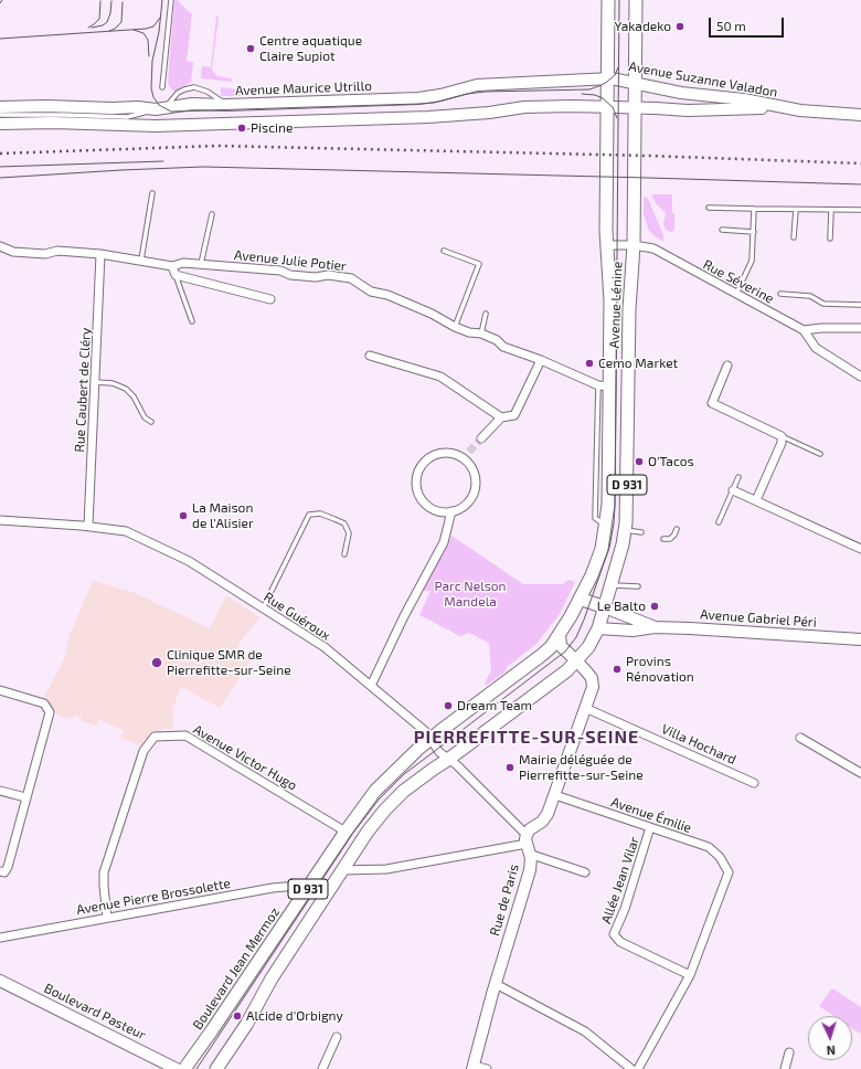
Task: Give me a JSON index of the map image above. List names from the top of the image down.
{
  "streets": {
    "main road": ["Avenue Lénine", "D 931", "Boulevard Jean Mermoz"],
    "street": [
      "Avenue Suzanne Valadon",
      "Avenue Maurice Utrillo",
      "Avenue Julie Potier",
      "Rue Séverine",
      "Rue Caubert de Cléry",
      "Rue Guéroux",
      "Avenue Gabriel Péri",
      "Villa Hochard",
      "Avenue Victor Hugo",
      "Avenue Émilie",
      "Allée Jean Vilar",
      "Avenue Pierre Brossolette",
      "Rue de Paris",
      "Boulevard Pasteur"
    ]
  },
  "crossings": [
    ["Avenue Suzanne Valadon", "Avenue Maurice Utrillo"],
    ["Avenue Suzanne Valadon", "Avenue Lénine"],
    ["Avenue Maurice Utrillo", "Avenue Lénine"],
    ["Avenue Julie Potier", "Avenue Lénine"],
    ["Avenue Julie Potier", "Rue Caubert de Cléry"],
    ["Rue Séverine", "Avenue Lénine"],
    ["Avenue Lénine", "D 931"],
    ["Avenue Lénine", "Avenue Gabriel Péri"],
    ["Avenue Lénine", "Boulevard Jean Mermoz"],
    ["Rue Caubert de Cléry", "Rue Guéroux"],
    ["D 931", "Rue Guéroux"],
    ["D 931", "Avenue Gabriel Péri"],
    ["Rue Guéroux", "Rue de Paris"],
    ["Rue Guéroux", "Boulevard Jean Mermoz"],
    ["Avenue Victor Hugo", "Avenue Pierre Brossolette"],
    ["Avenue Victor Hugo", "Boulevard Jean Mermoz"],
    ["Avenue Émilie", "Allée Jean Vilar"],
    ["Avenue Pierre Brossolette", "Boulevard Jean Mermoz"]
  ],
  "districts": ["PIERREFITTE-SUR-SEINE"],
  "parks": ["Parc Nelson Mandela"],
  "places": [
    "Yakadeko",
    "Centre aquatique Claire Supiot",
    "Piscine",
    "Cemo Market",
    "O'Tacos",
    "La Maison de l'Alisier",
    "Le Balto",
    "Clinique SMR de Pierrefitte-sur-Seine",
    "Provins Rénovation",
    "Dream Team",
    "Mairie déléguée de Pierrefitte-sur-Seine",
    "Alcide d'Orbigny"
  ],
  "scale_bar": "50 m",
  "north": "bottom"
}
